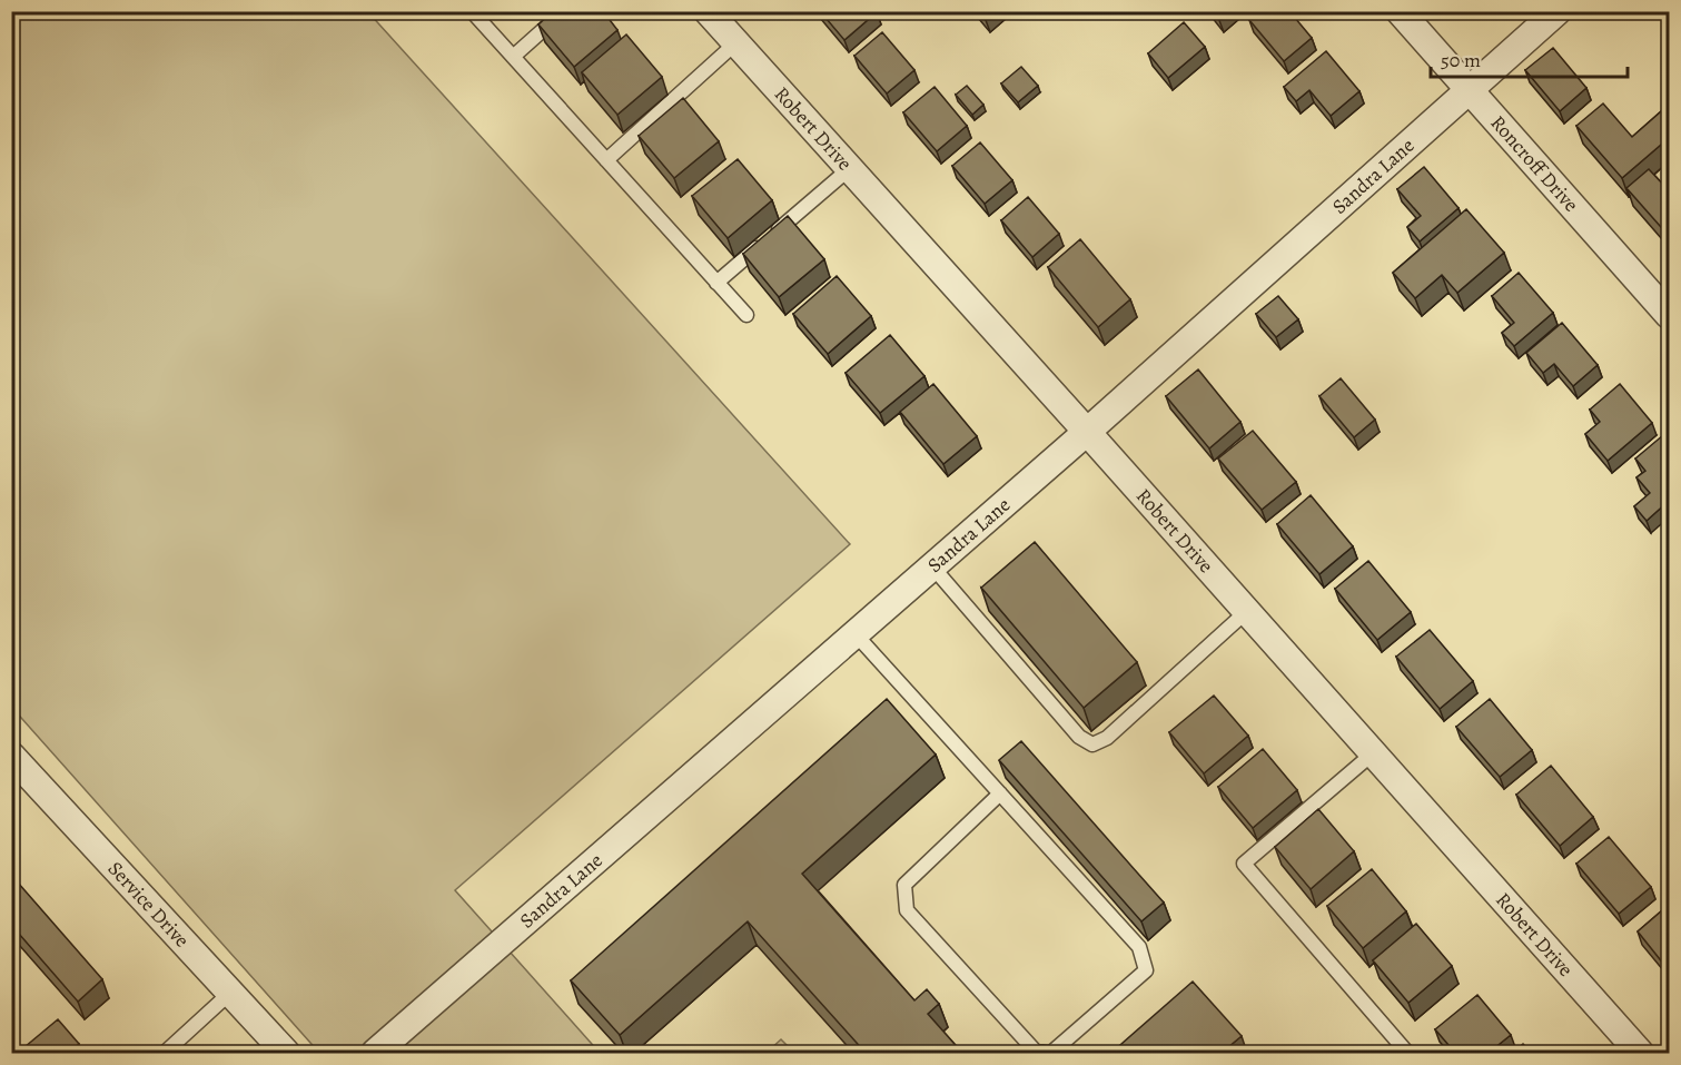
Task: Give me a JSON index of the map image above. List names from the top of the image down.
{
  "streets": {
    "street": [
      "Robert Drive",
      "Roncroff Drive",
      "Sandra Lane",
      "Service Drive"
    ]
  },
  "crossings": [
    ["Robert Drive", "Sandra Lane"],
    ["Roncroff Drive", "Sandra Lane"]
  ],
  "scale_bar": "50 m"
}
